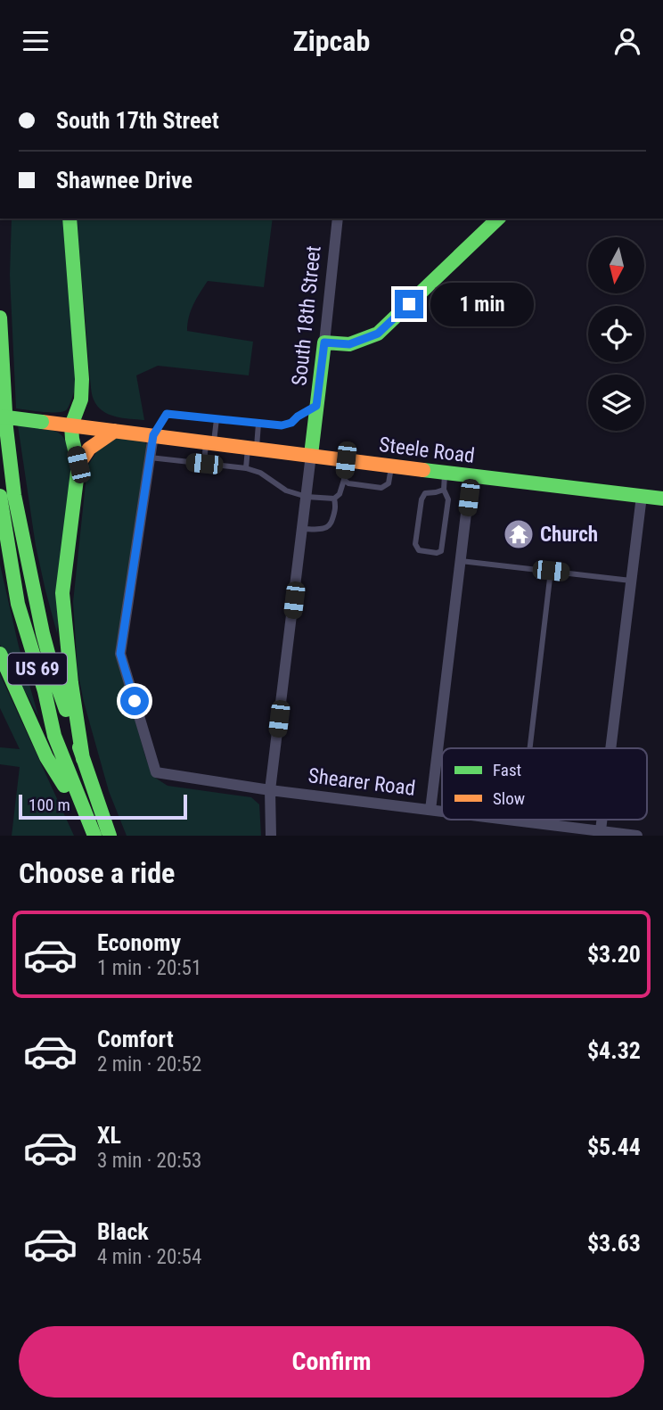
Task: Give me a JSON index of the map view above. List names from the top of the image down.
{
  "streets": {
    "main road": ["South 18th Street", "Steele Road", "US 69"],
    "street": ["Shearer Road"]
  },
  "crossings": [
    ["South 18th Street", "Steele Road"],
    ["South 18th Street", "Shearer Road"]
  ],
  "places": {
    "temple": ["Church"]
  },
  "legend": ["Fast", "Slow"],
  "scale_bar": "100 m",
  "north": "bottom",
  "page": {
    "header": "Zipcab",
    "banner": ["South 17th Street", "Shawnee Drive"],
    "bubble": "1 min",
    "scale": "100 m",
    "heading": "Choose a ride",
    "list": [
      {
        "name": "Economy",
        "note": "1 min · 20:51",
        "value": "$3.20"
      },
      {
        "name": "Comfort",
        "note": "2 min · 20:52",
        "value": "$4.32"
      },
      {
        "name": "XL",
        "note": "3 min · 20:53",
        "value": "$5.44"
      },
      {
        "name": "Black",
        "note": "4 min · 20:54",
        "value": "$3.63"
      }
    ],
    "buttons": "Confirm"
  }
}
